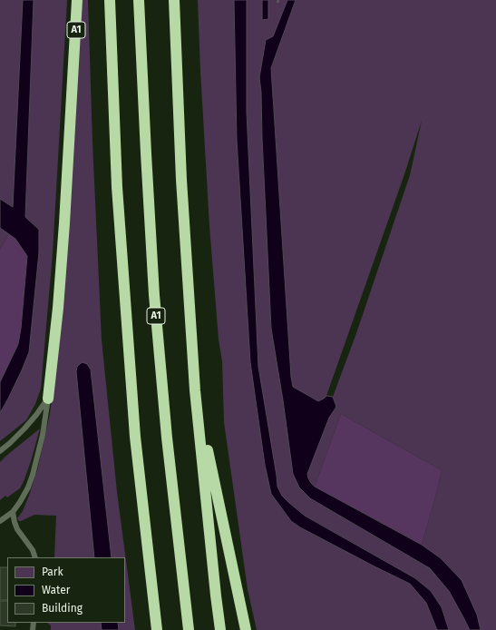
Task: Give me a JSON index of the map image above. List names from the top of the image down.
{
  "streets": {
    "highway": ["A1"]
  },
  "legend": ["Park", "Water", "Building"]
}
